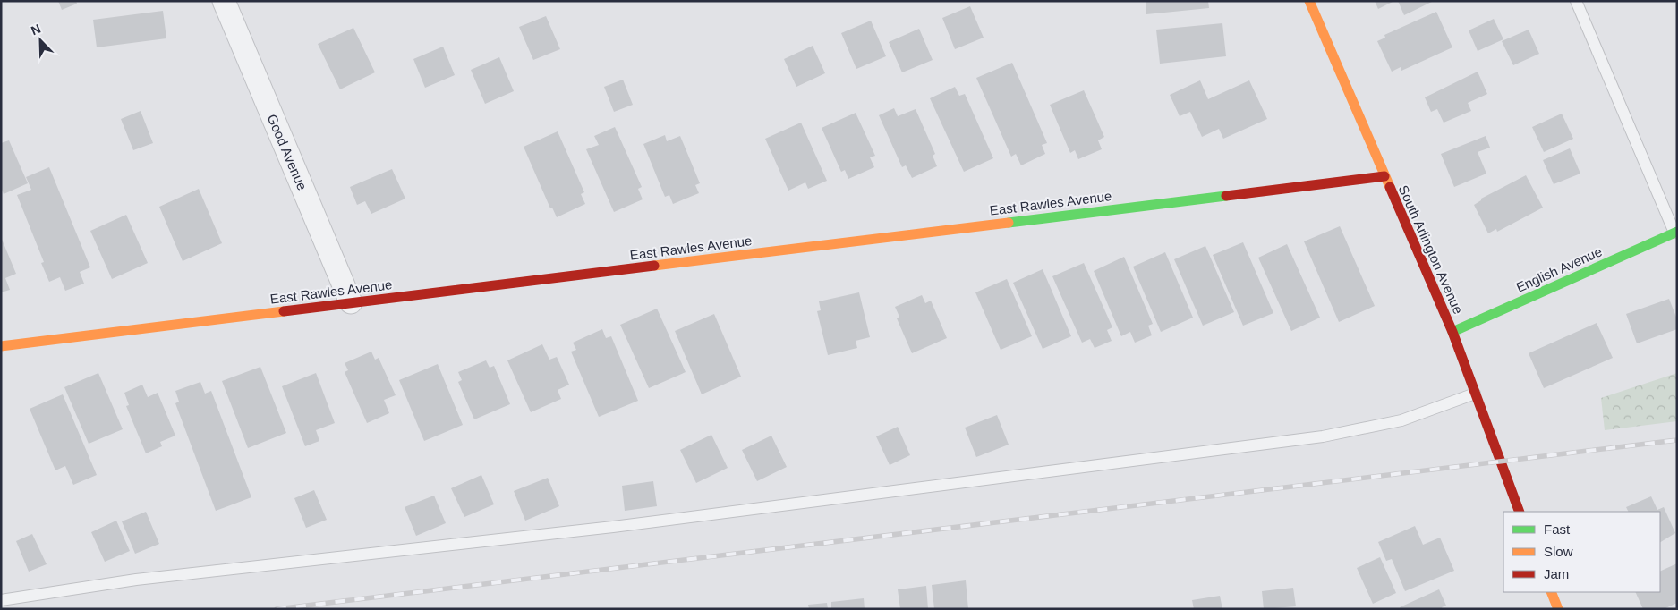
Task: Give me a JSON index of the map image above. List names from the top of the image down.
{
  "streets": {
    "street": [
      "Good Avenue",
      "East Rawles Avenue",
      "South Arlington Avenue",
      "English Avenue"
    ]
  },
  "crossings": [
    ["Good Avenue", "East Rawles Avenue"],
    ["East Rawles Avenue", "South Arlington Avenue"],
    ["South Arlington Avenue", "English Avenue"]
  ],
  "legend": ["Fast", "Slow", "Jam"],
  "north": "top left"
}
